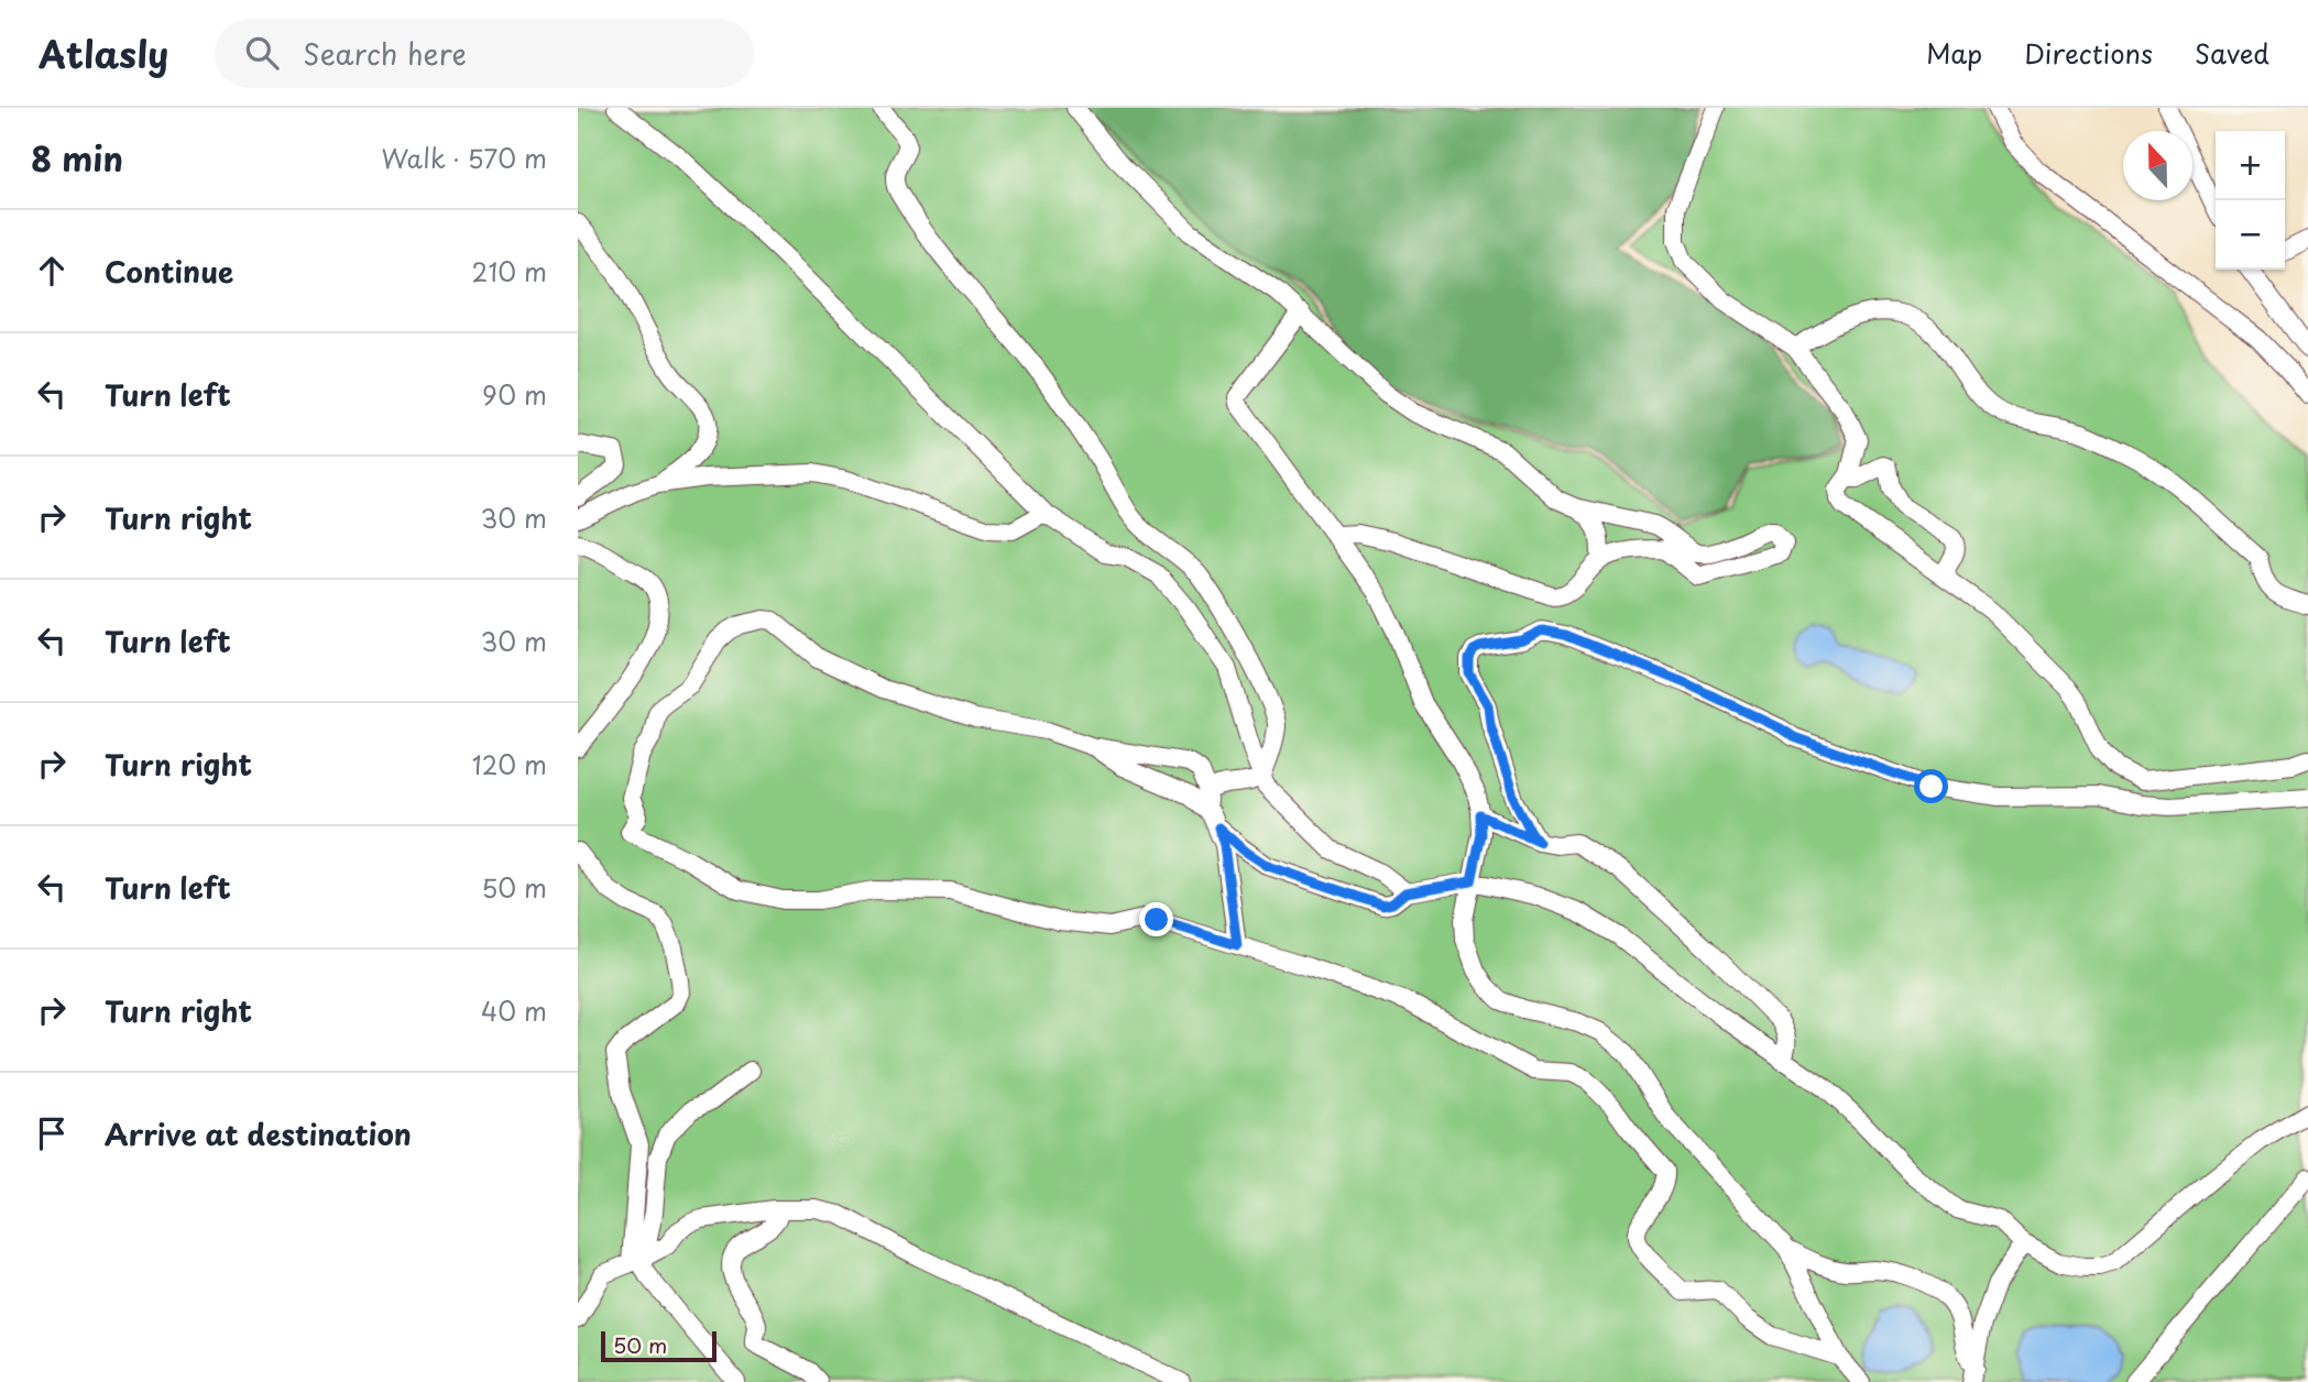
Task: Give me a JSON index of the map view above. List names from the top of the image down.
{
  "scale_bar": "50 m",
  "north": "top",
  "page": {
    "header": "Atlasly",
    "search": "Search here",
    "nav": ["Map", "Directions", "Saved"],
    "heading": ["8 min", "Walk · 570 m"],
    "map_buttons": ["+", "−"],
    "list": [
      ["Continue", "210 m"],
      ["Turn left", "90 m"],
      ["Turn right", "30 m"],
      ["Turn left", "30 m"],
      ["Turn right", "120 m"],
      ["Turn left", "50 m"],
      ["Turn right", "40 m"],
      "Arrive at destination"
    ],
    "scale": "50 m"
  }
}
